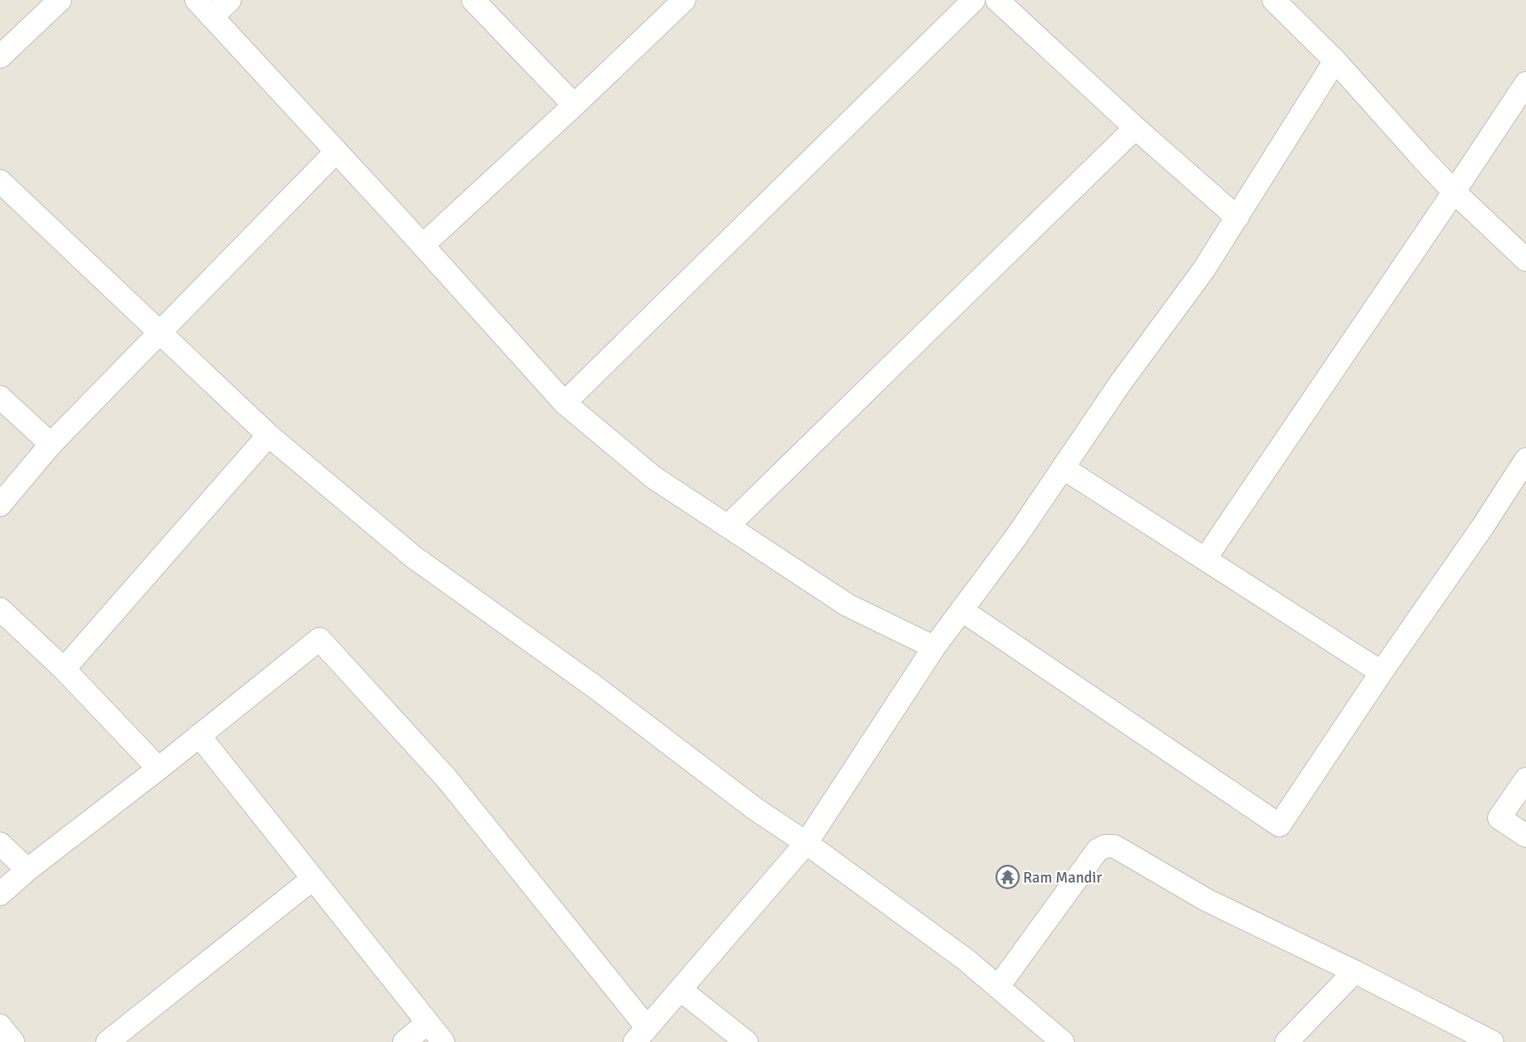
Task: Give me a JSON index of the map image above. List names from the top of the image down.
{
  "places": {
    "temple": ["Ram Mandir"]
  }
}
